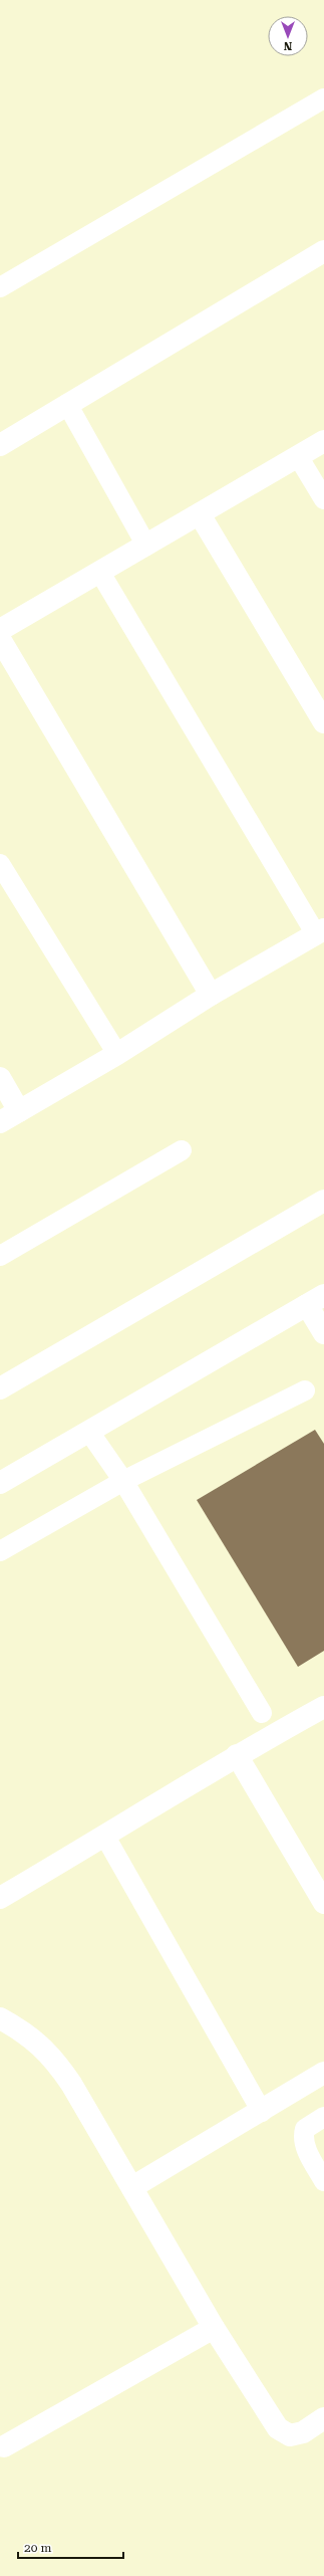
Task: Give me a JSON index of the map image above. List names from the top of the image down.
{
  "scale_bar": "20 m",
  "north": "bottom"
}
